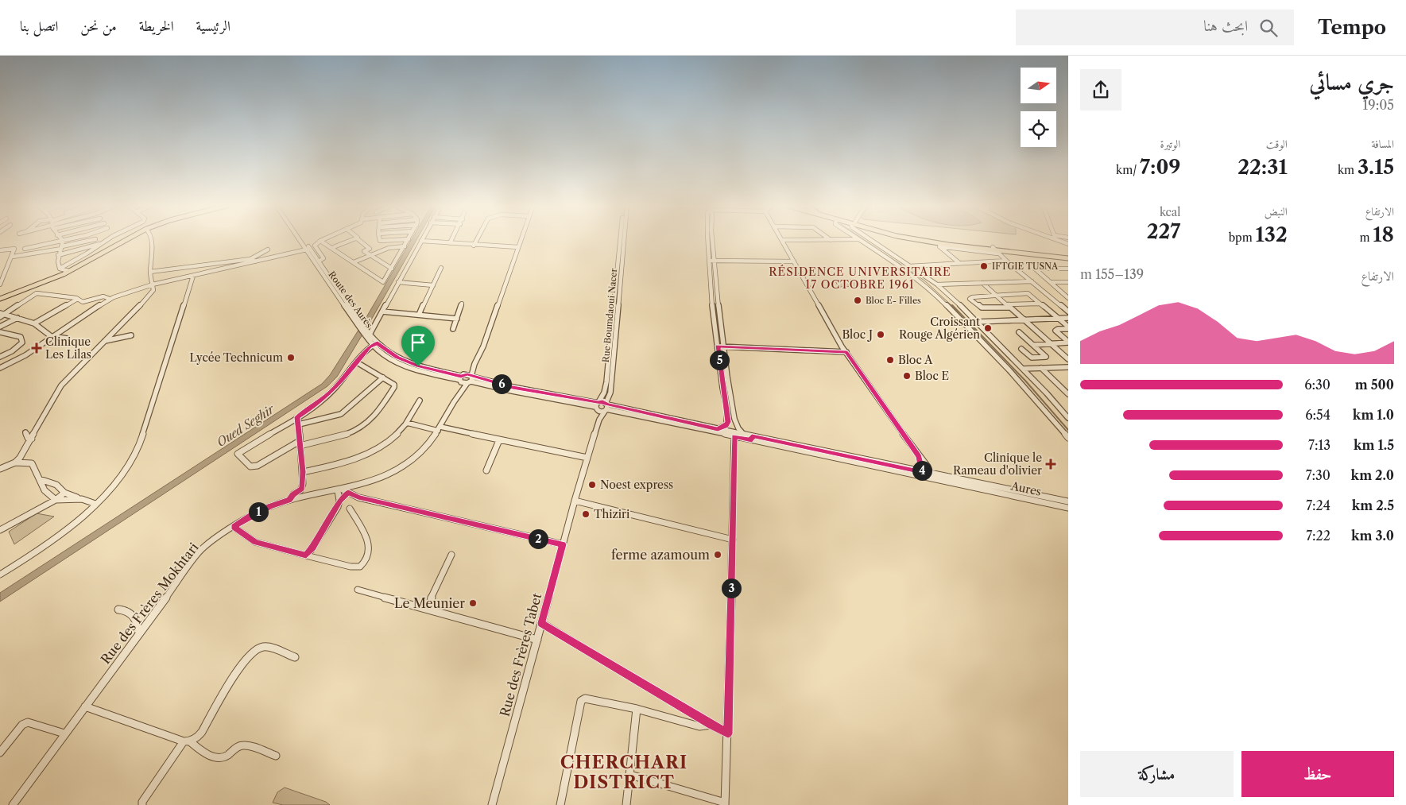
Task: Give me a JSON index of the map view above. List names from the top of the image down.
{
  "streets": {
    "street": [
      "Route des Aurès",
      "Rue Boumdaoui Nacer",
      "Aures",
      "Rue des Frères Mokhtari",
      "Rue des Frères Tabet"
    ]
  },
  "crossings": [
    ["Route des Aurès", "Rue des Frères Mokhtari"],
    ["Rue Boumdaoui Nacer", "Aures"],
    ["Rue Boumdaoui Nacer", "Rue des Frères Tabet"],
    ["Aures", "Rue des Frères Tabet"]
  ],
  "districts": ["RÉSIDENCE UNIVERSITAIRE 17 OCTOBRE 1961", "CHERCHARI DISTRICT"],
  "water": ["Oued Seghir"],
  "places": {
    "other": [
      "IFTGIE TUSNA",
      "Bloc E- Filles",
      "Croissant Rouge Algérien",
      "Bloc J",
      "Lycée Technicum",
      "Bloc A",
      "Bloc E",
      "Noest express",
      "Thiziri",
      "ferme azamoum",
      "Le Meunier"
    ],
    "health": ["Clinique Les Lilas", "Clinique le Rameau d'olivier"]
  },
  "north": "right",
  "page": {
    "header": "Tempo",
    "search": "ابحث هنا",
    "nav": [
      "الرئيسية",
      "الخريطة",
      "من نحن",
      "اتصل بنا"
    ],
    "heading": ["جري مسائي", "19:05"],
    "stats": [
      ["المسافة", "3.15 km"],
      ["الوقت", "22:31"],
      ["الوتيرة", "7:09 /km"],
      ["الارتفاع", "18 m"],
      ["النبض", "132 bpm"],
      ["kcal", "227"]
    ],
    "chart": ["الارتفاع", "139–155 m"],
    "pins": [
      "5",
      "6",
      "4",
      "1",
      "2",
      "3"
    ],
    "list": [
      {
        "name": "500 m",
        "note": "6:30"
      },
      {
        "name": "1.0 km",
        "note": "6:54"
      },
      {
        "name": "1.5 km",
        "note": "7:13"
      },
      {
        "name": "2.0 km",
        "note": "7:30"
      },
      {
        "name": "2.5 km",
        "note": "7:24"
      },
      {
        "name": "3.0 km",
        "note": "7:22"
      }
    ],
    "buttons": ["حفظ", "مشاركة"]
  }
}
